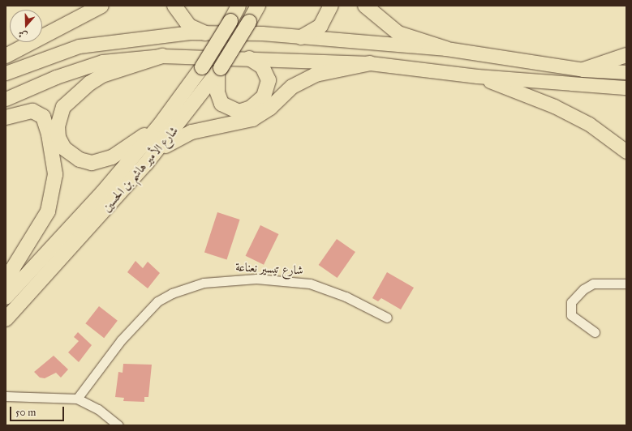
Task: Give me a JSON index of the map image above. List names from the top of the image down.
{
  "streets": {
    "highway": ["شارع الأمير هاشم بن الحسين"],
    "street": ["شارع تيسير نعناعة"]
  },
  "scale_bar": "50 m",
  "north": "bottom"
}
